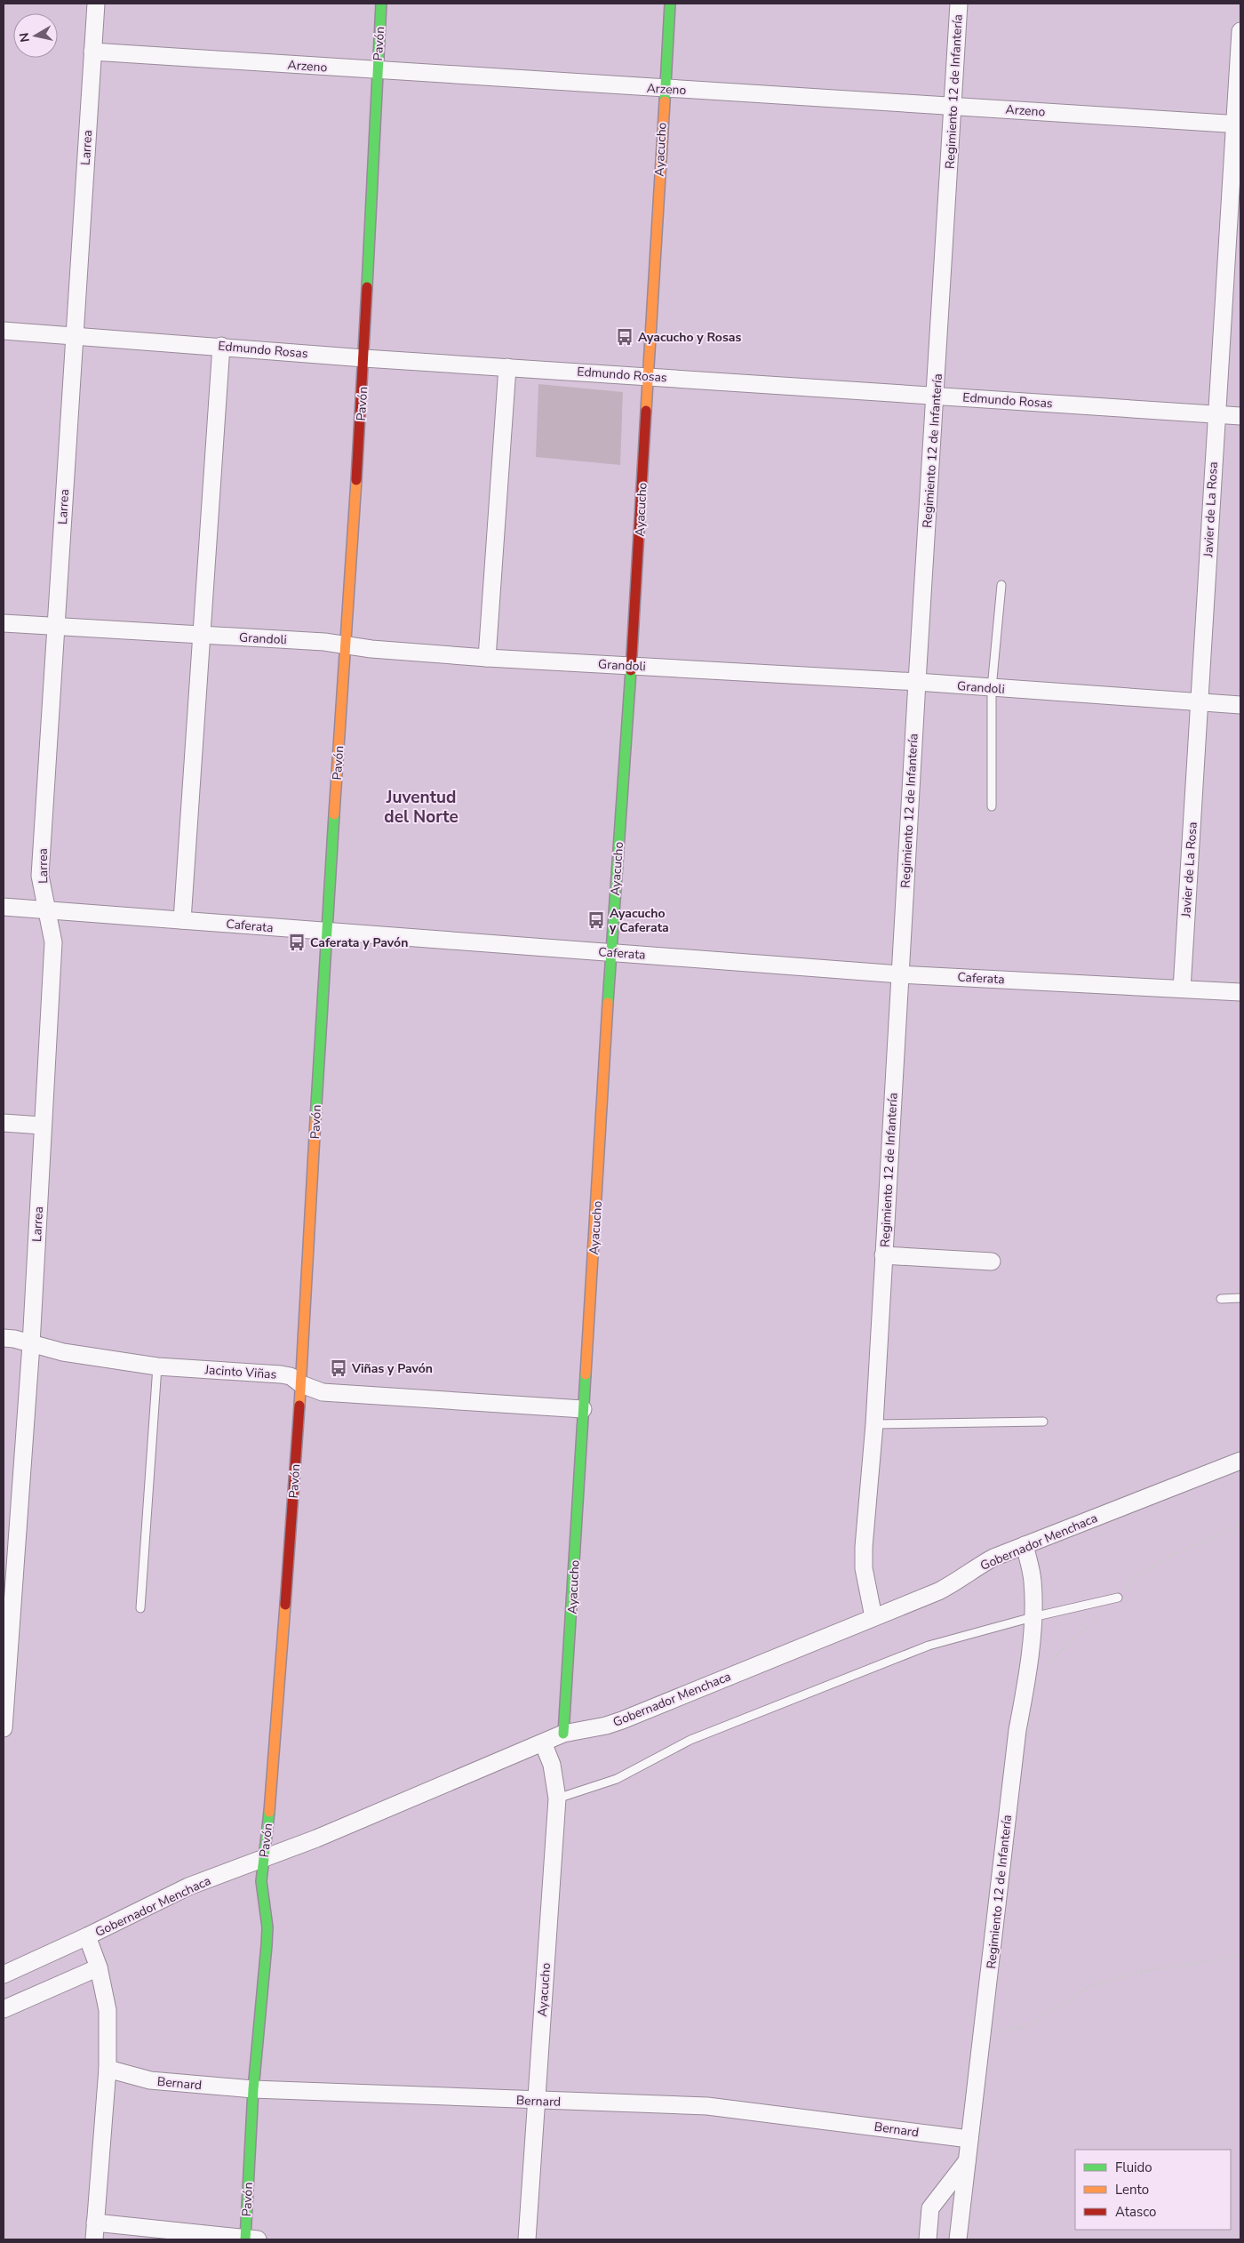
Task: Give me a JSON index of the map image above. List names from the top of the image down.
{
  "streets": {
    "street": [
      "Pavón",
      "Arzeno",
      "Regimiento 12 de Infantería",
      "Larrea",
      "Ayacucho",
      "Edmundo Rosas",
      "Javier de La Rosa",
      "Grandoli",
      "Caferata",
      "Jacinto Viñas",
      "Gobernador Menchaca",
      "Bernard"
    ]
  },
  "crossings": [
    ["Pavón", "Arzeno"],
    ["Pavón", "Edmundo Rosas"],
    ["Pavón", "Grandoli"],
    ["Pavón", "Caferata"],
    ["Pavón", "Jacinto Viñas"],
    ["Pavón", "Gobernador Menchaca"],
    ["Pavón", "Bernard"],
    ["Arzeno", "Regimiento 12 de Infantería"],
    ["Arzeno", "Larrea"],
    ["Arzeno", "Ayacucho"],
    ["Arzeno", "Javier de La Rosa"],
    ["Regimiento 12 de Infantería", "Edmundo Rosas"],
    ["Regimiento 12 de Infantería", "Grandoli"],
    ["Regimiento 12 de Infantería", "Caferata"],
    ["Regimiento 12 de Infantería", "Gobernador Menchaca"],
    ["Regimiento 12 de Infantería", "Bernard"],
    ["Larrea", "Edmundo Rosas"],
    ["Larrea", "Grandoli"],
    ["Larrea", "Caferata"],
    ["Larrea", "Jacinto Viñas"],
    ["Ayacucho", "Edmundo Rosas"],
    ["Ayacucho", "Grandoli"],
    ["Ayacucho", "Caferata"],
    ["Ayacucho", "Jacinto Viñas"],
    ["Ayacucho", "Gobernador Menchaca"],
    ["Ayacucho", "Bernard"],
    ["Edmundo Rosas", "Javier de La Rosa"],
    ["Javier de La Rosa", "Grandoli"],
    ["Javier de La Rosa", "Caferata"]
  ],
  "districts": ["Juventud del Norte"],
  "places": {
    "bus stop": [
      "Ayacucho y Rosas",
      "Ayacucho y Caferata",
      "Caferata y Pavón",
      "Viñas y Pavón"
    ]
  },
  "legend": ["Fluido", "Lento", "Atasco"],
  "north": "left"
}
